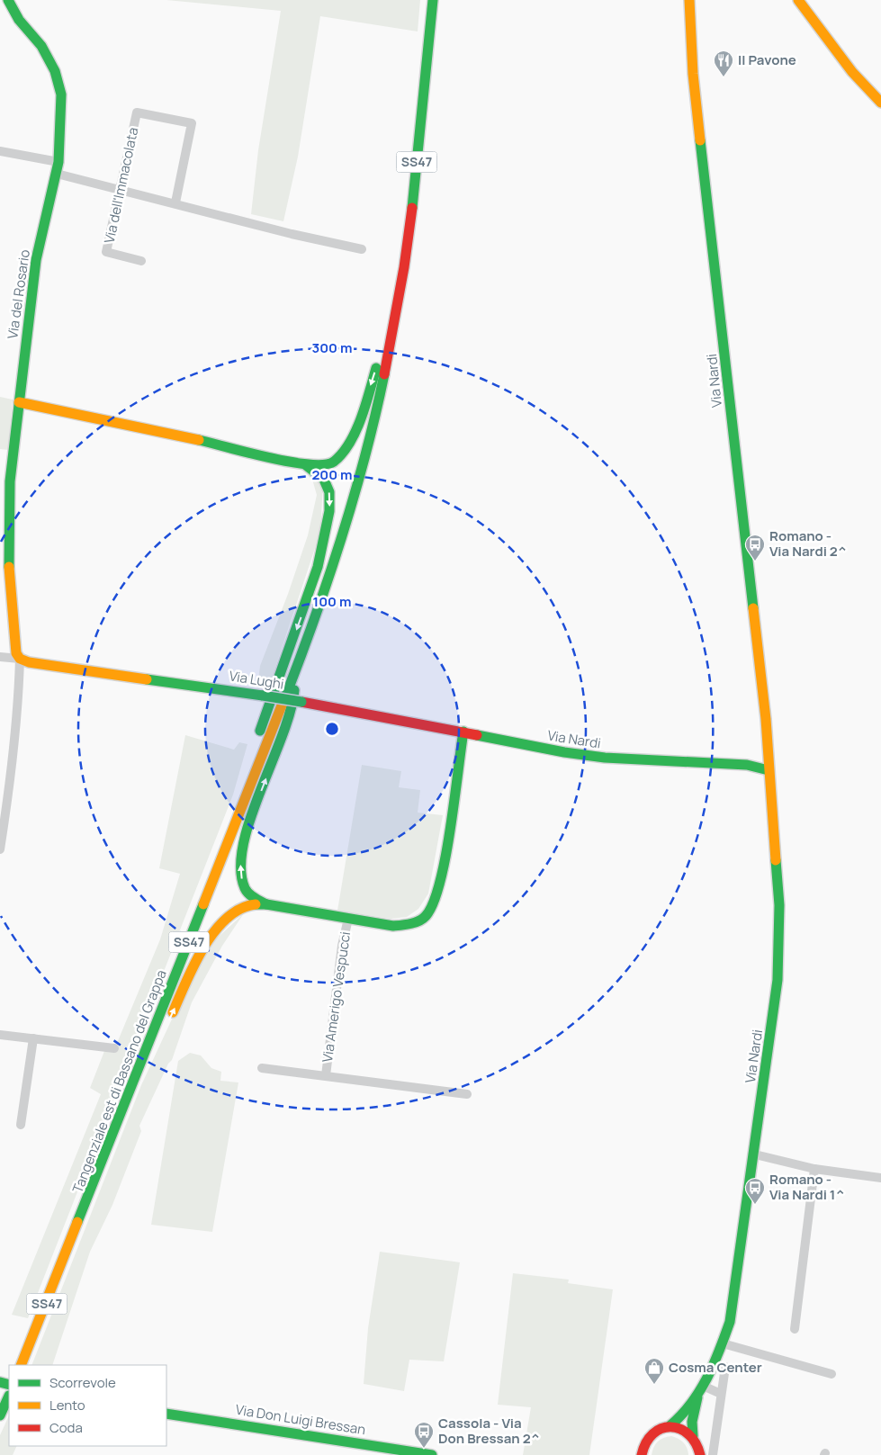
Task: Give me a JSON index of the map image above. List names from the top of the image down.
{
  "streets": {
    "main road": [
      "SS47",
      "Via del Rosario",
      "Via Nardi",
      "Via Lughi",
      "Tangenziale est di Bassano del Grappa",
      "Via Don Luigi Bressan"
    ],
    "street": ["Via dell'Immacolata", "Via Amerigo Vespucci"]
  },
  "crossings": [
    ["Via del Rosario", "Via Lughi"],
    ["Via Nardi", "Via Lughi"]
  ],
  "places": {
    "restaurant": ["Il Pavone"],
    "bus stop": ["Romano - Via Nardi 2^", "Romano - Via Nardi 1^", "Cassola - Via Don Bressan 2^"],
    "shop": ["Cosma Center"]
  },
  "legend": ["Scorrevole", "Lento", "Coda"],
  "rings": ["300 m", "200 m", "100 m"]
}
